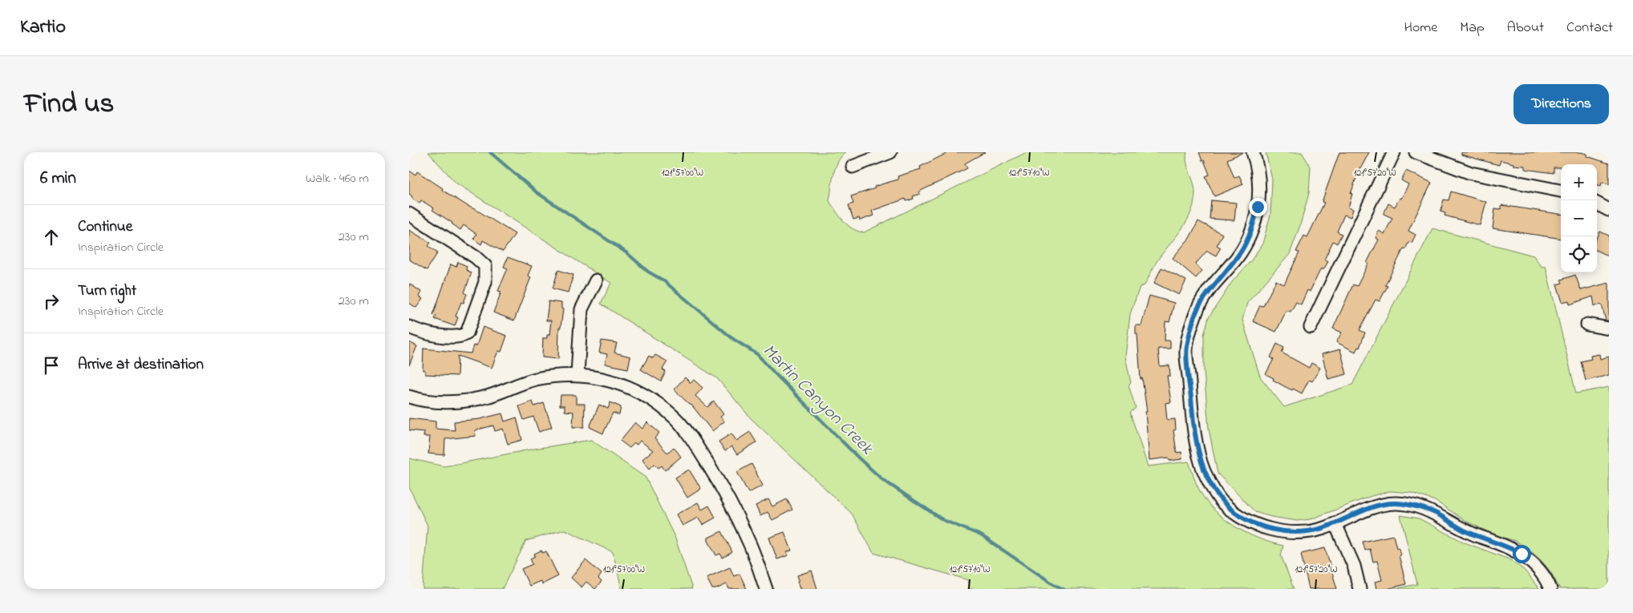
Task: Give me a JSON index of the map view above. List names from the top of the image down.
{
  "water": ["Martin Canyon Creek"],
  "page": {
    "header": "Kartio",
    "nav": [
      "Home",
      "Map",
      "About",
      "Contact"
    ],
    "title": "Find us",
    "buttons": "Directions",
    "heading": ["6 min", "Walk · 460 m"],
    "map_buttons": ["+", "−"],
    "list": [
      ["Continue", "Inspiration Circle", "230 m"],
      ["Turn right", "Inspiration Circle", "230 m"],
      "Arrive at destination"
    ]
  },
  "coordinates": ["121°57'00\"W", "121°57'10\"W", "121°57'20\"W"]
}
